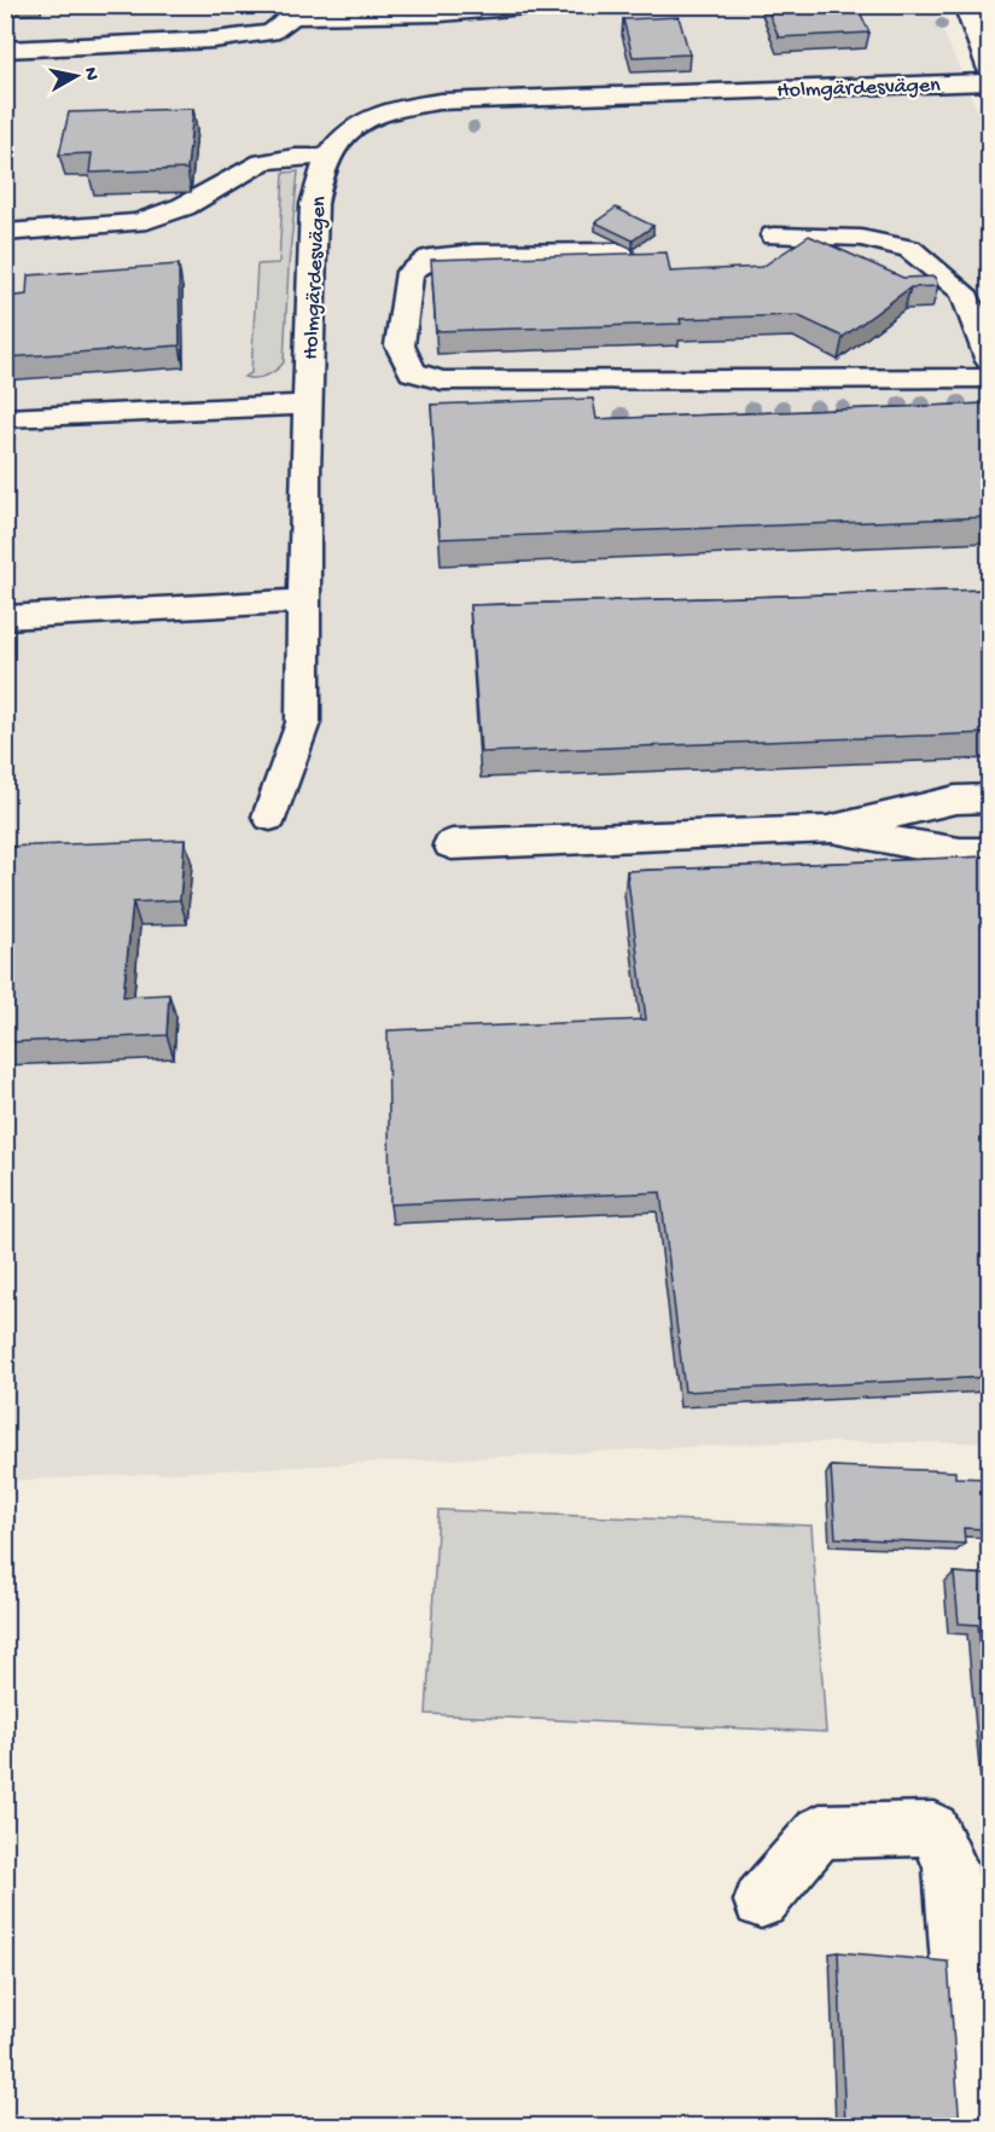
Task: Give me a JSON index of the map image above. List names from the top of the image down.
{
  "streets": {
    "street": ["Holmgärdesvägen"]
  },
  "north": "right"
}
